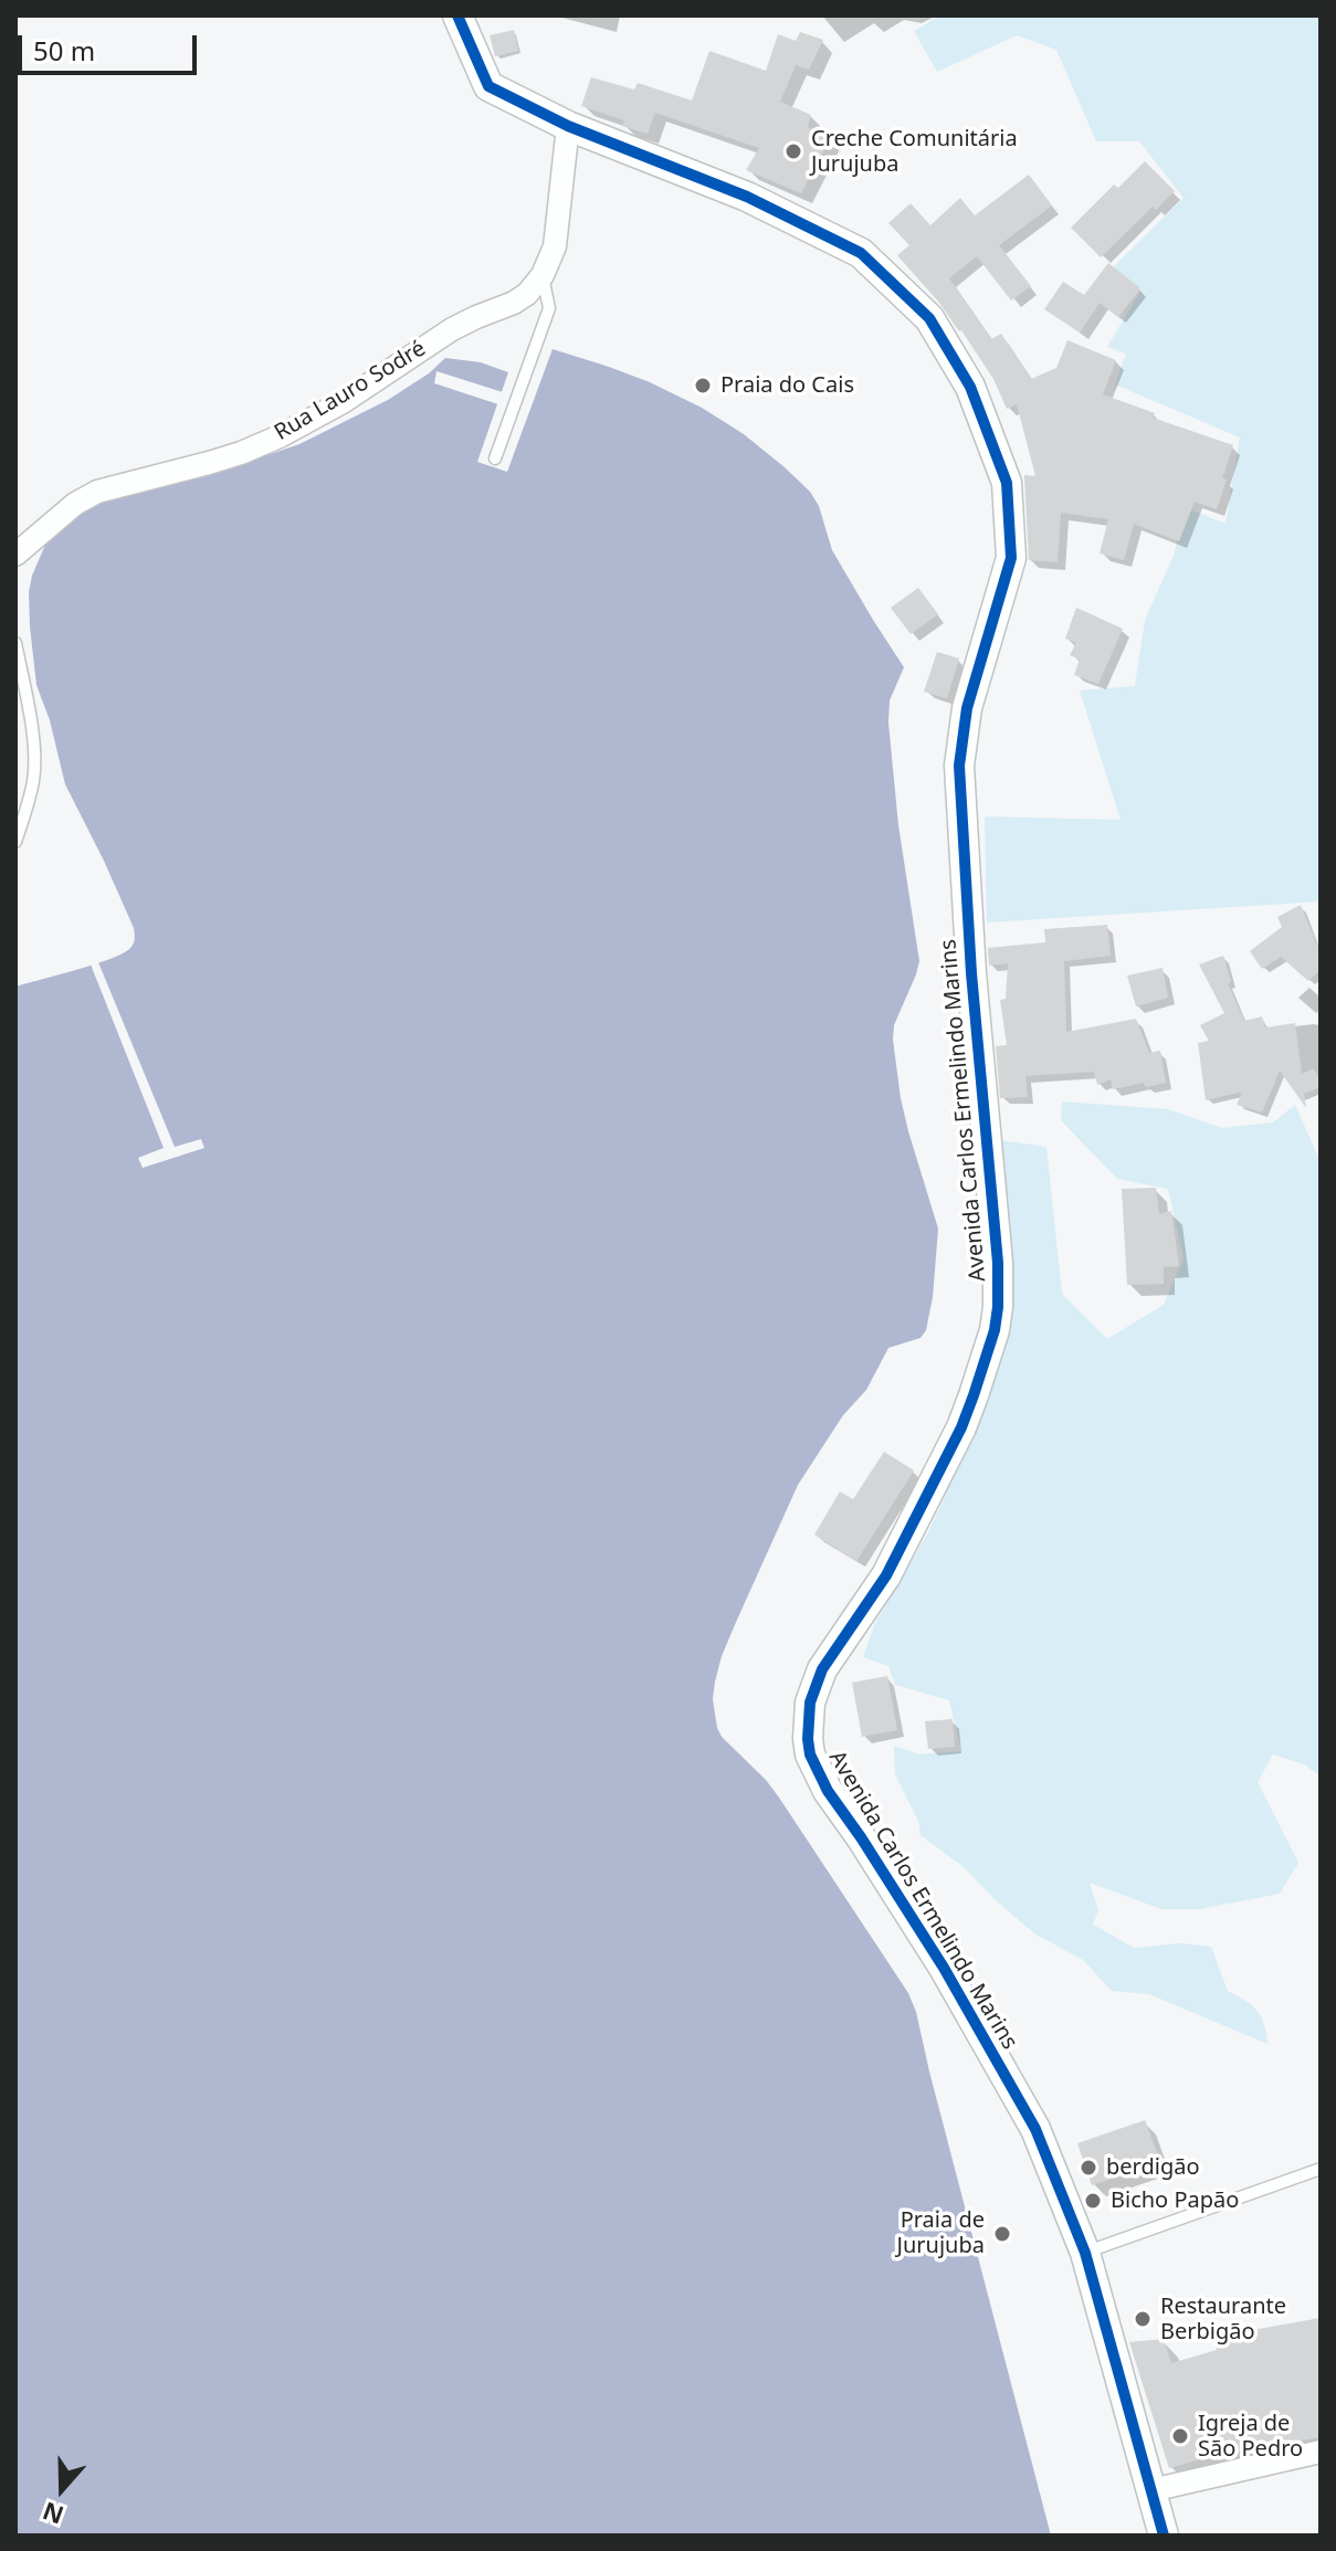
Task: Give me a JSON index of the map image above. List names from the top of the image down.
{
  "streets": {
    "street": ["Rua Lauro Sodré", "Avenida Carlos Ermelindo Marins"]
  },
  "crossings": [
    ["Rua Lauro Sodré", "Avenida Carlos Ermelindo Marins"]
  ],
  "places": [
    "Creche Comunitária Jurujuba",
    "Praia do Cais",
    "berdigão",
    "Bicho Papão",
    "Praia de Jurujuba",
    "Restaurante Berbigão",
    "Igreja de São Pedro"
  ],
  "scale_bar": "50 m",
  "north": "bottom"
}
